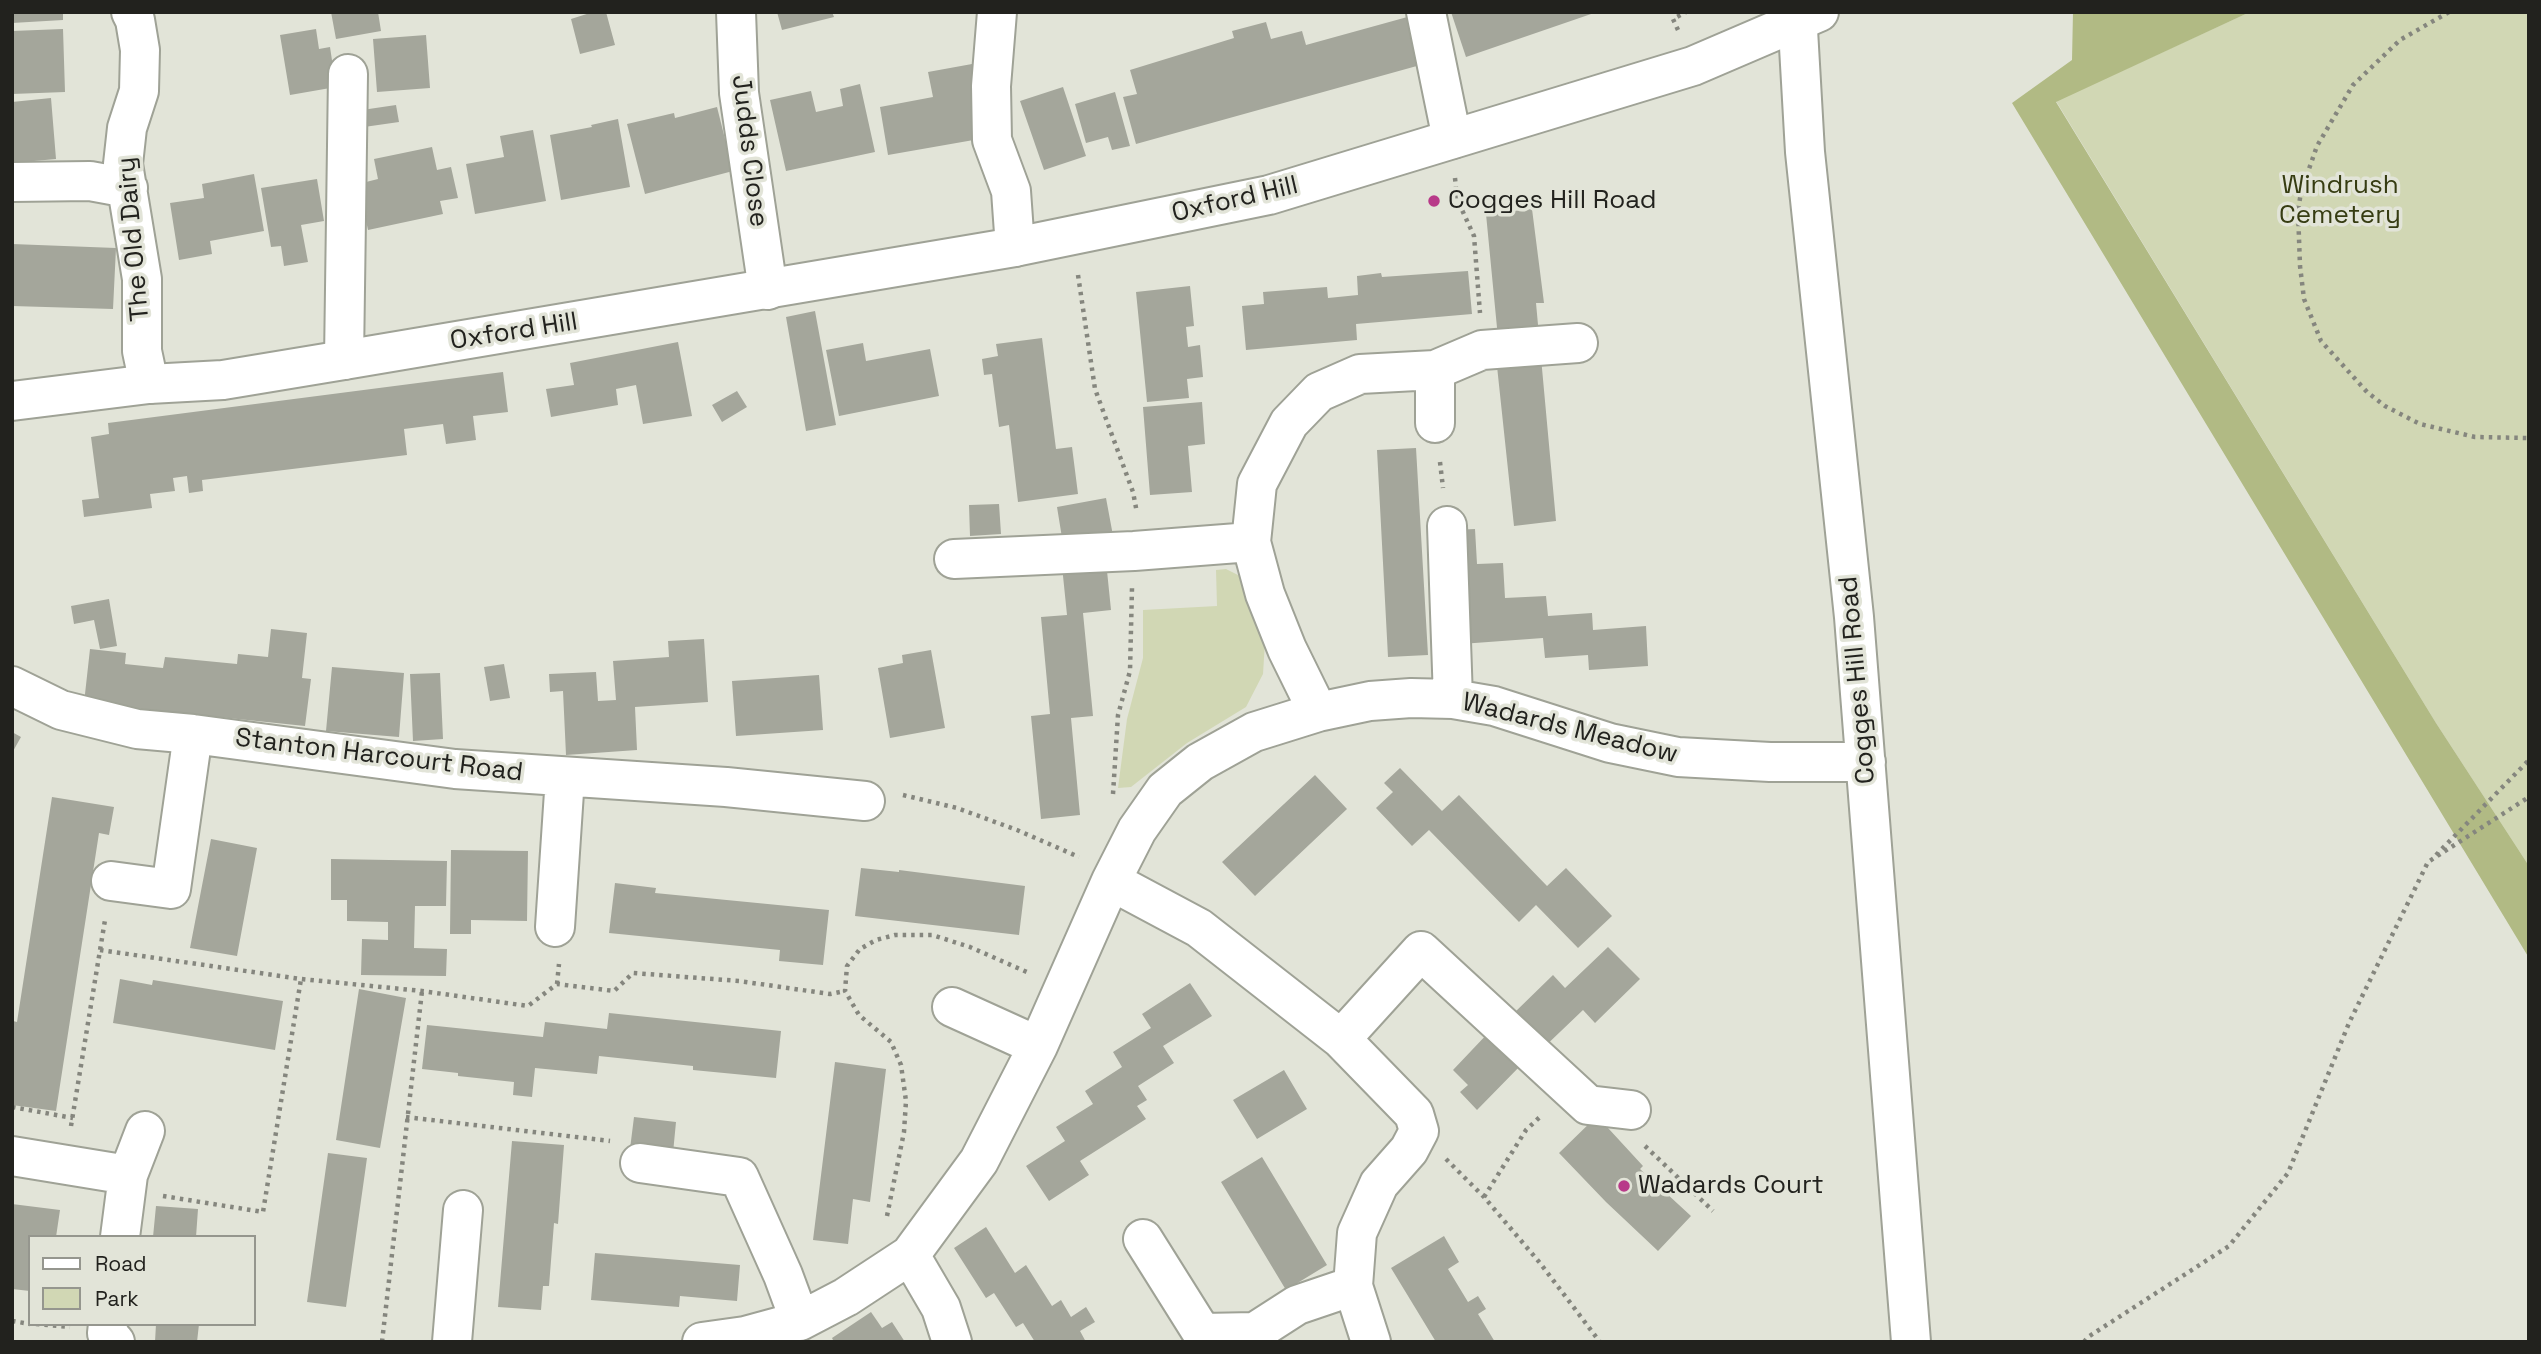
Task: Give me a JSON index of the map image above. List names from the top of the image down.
{
  "streets": {
    "street": [
      "Judds Close",
      "Oxford Hill",
      "The Old Dairy",
      "Cogges Hill Road",
      "Wadards Meadow",
      "Stanton Harcourt Road"
    ]
  },
  "crossings": [
    ["Judds Close", "Oxford Hill"],
    ["Oxford Hill", "The Old Dairy"],
    ["Oxford Hill", "Cogges Hill Road"],
    ["Cogges Hill Road", "Wadards Meadow"]
  ],
  "parks": ["Windrush Cemetery"],
  "places": ["Cogges Hill Road", "Wadards Court"],
  "legend": ["Road", "Park"]
}
